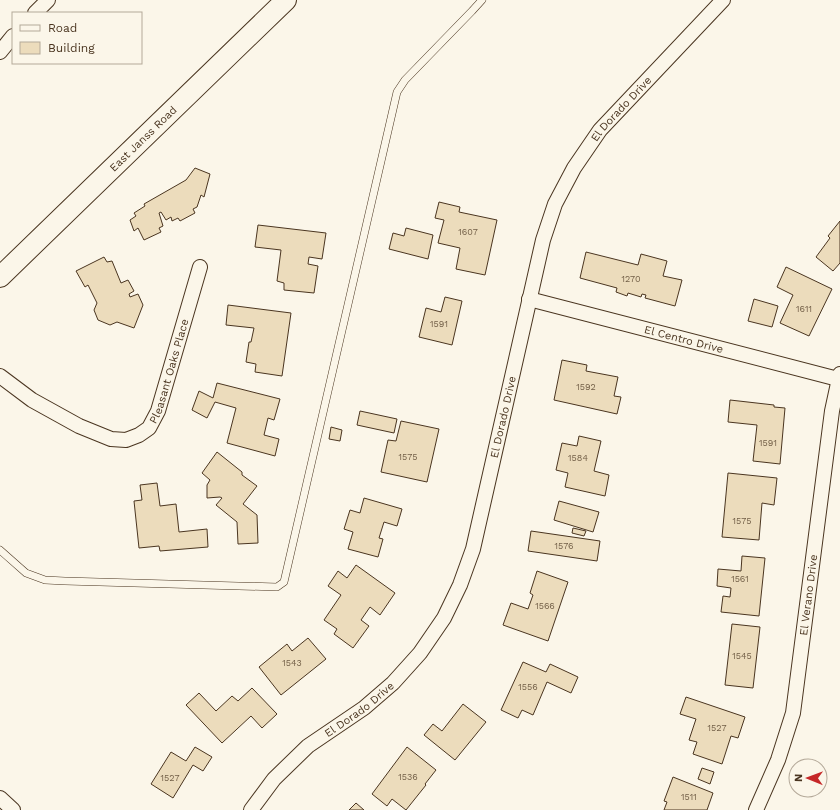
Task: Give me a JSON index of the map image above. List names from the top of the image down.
{
  "streets": {
    "main road": ["East Janss Road"],
    "street": [
      "El Dorado Drive",
      "El Centro Drive",
      "Pleasant Oaks Place",
      "El Verano Drive"
    ]
  },
  "crossings": [
    ["El Dorado Drive", "El Centro Drive"],
    ["El Centro Drive", "El Verano Drive"]
  ],
  "house_numbers": [
    "1607",
    "1270",
    "1611",
    "1591",
    "1592",
    "1591",
    "1575",
    "1584",
    "1575",
    "1576",
    "1561",
    "1566",
    "1545",
    "1543",
    "1556",
    "1527",
    "1536",
    "1527",
    "1511"
  ],
  "legend": ["Road", "Building"],
  "north": "left"
}
